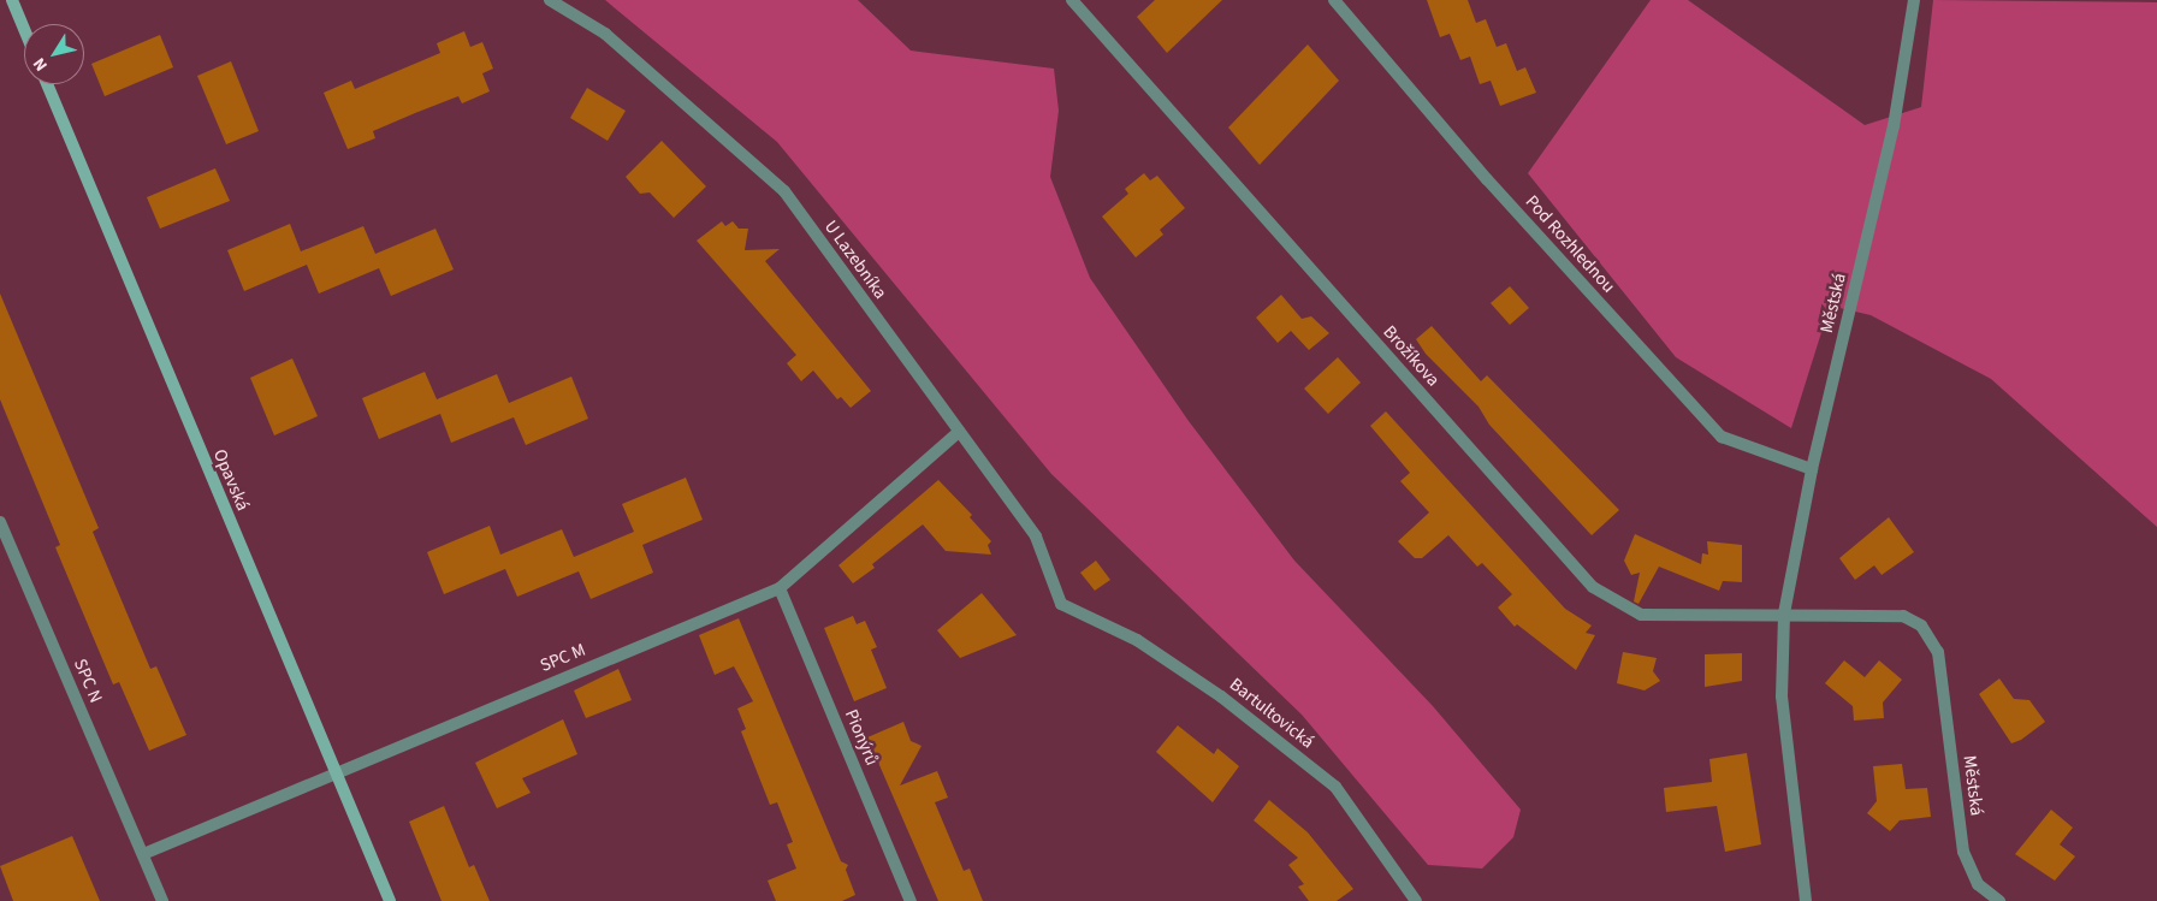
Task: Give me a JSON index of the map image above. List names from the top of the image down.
{
  "streets": {
    "main road": ["Opavská"],
    "street": [
      "Pod Rozhlednou",
      "U Lazebníka",
      "Městská",
      "Brožíkova",
      "SPC M",
      "SPC N",
      "Bartultovická",
      "Pionýrů"
    ]
  },
  "crossings": [
    ["Pod Rozhlednou", "Městská"],
    ["U Lazebníka", "SPC M"],
    ["U Lazebníka", "Bartultovická"],
    ["Městská", "Brožíkova"],
    ["Opavská", "SPC M"],
    ["SPC M", "SPC N"],
    ["SPC M", "Pionýrů"]
  ],
  "north": "bottom left"
}
